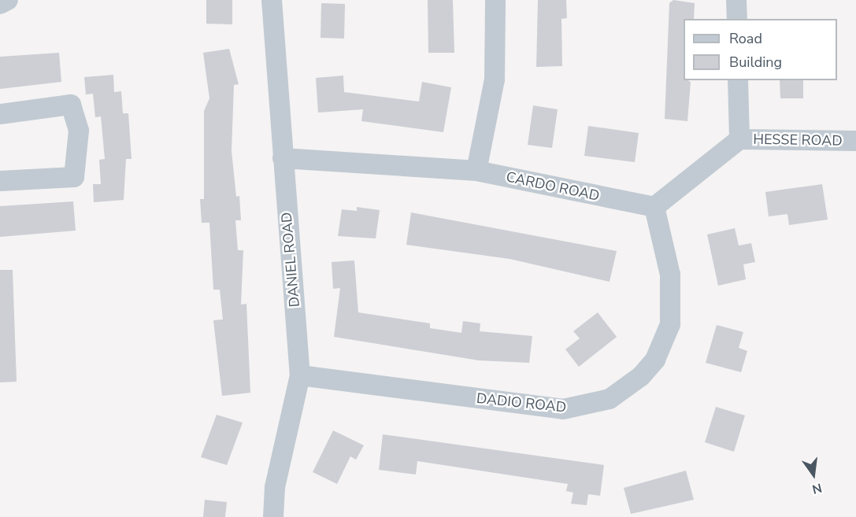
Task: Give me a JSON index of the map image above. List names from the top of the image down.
{
  "streets": {
    "street": [
      "HESSE ROAD",
      "CARDO ROAD",
      "DANIEL ROAD",
      "DADIO ROAD"
    ]
  },
  "crossings": [
    ["CARDO ROAD", "DANIEL ROAD"],
    ["CARDO ROAD", "DADIO ROAD"],
    ["DANIEL ROAD", "DADIO ROAD"]
  ],
  "legend": ["Road", "Building"],
  "north": "bottom"
}
